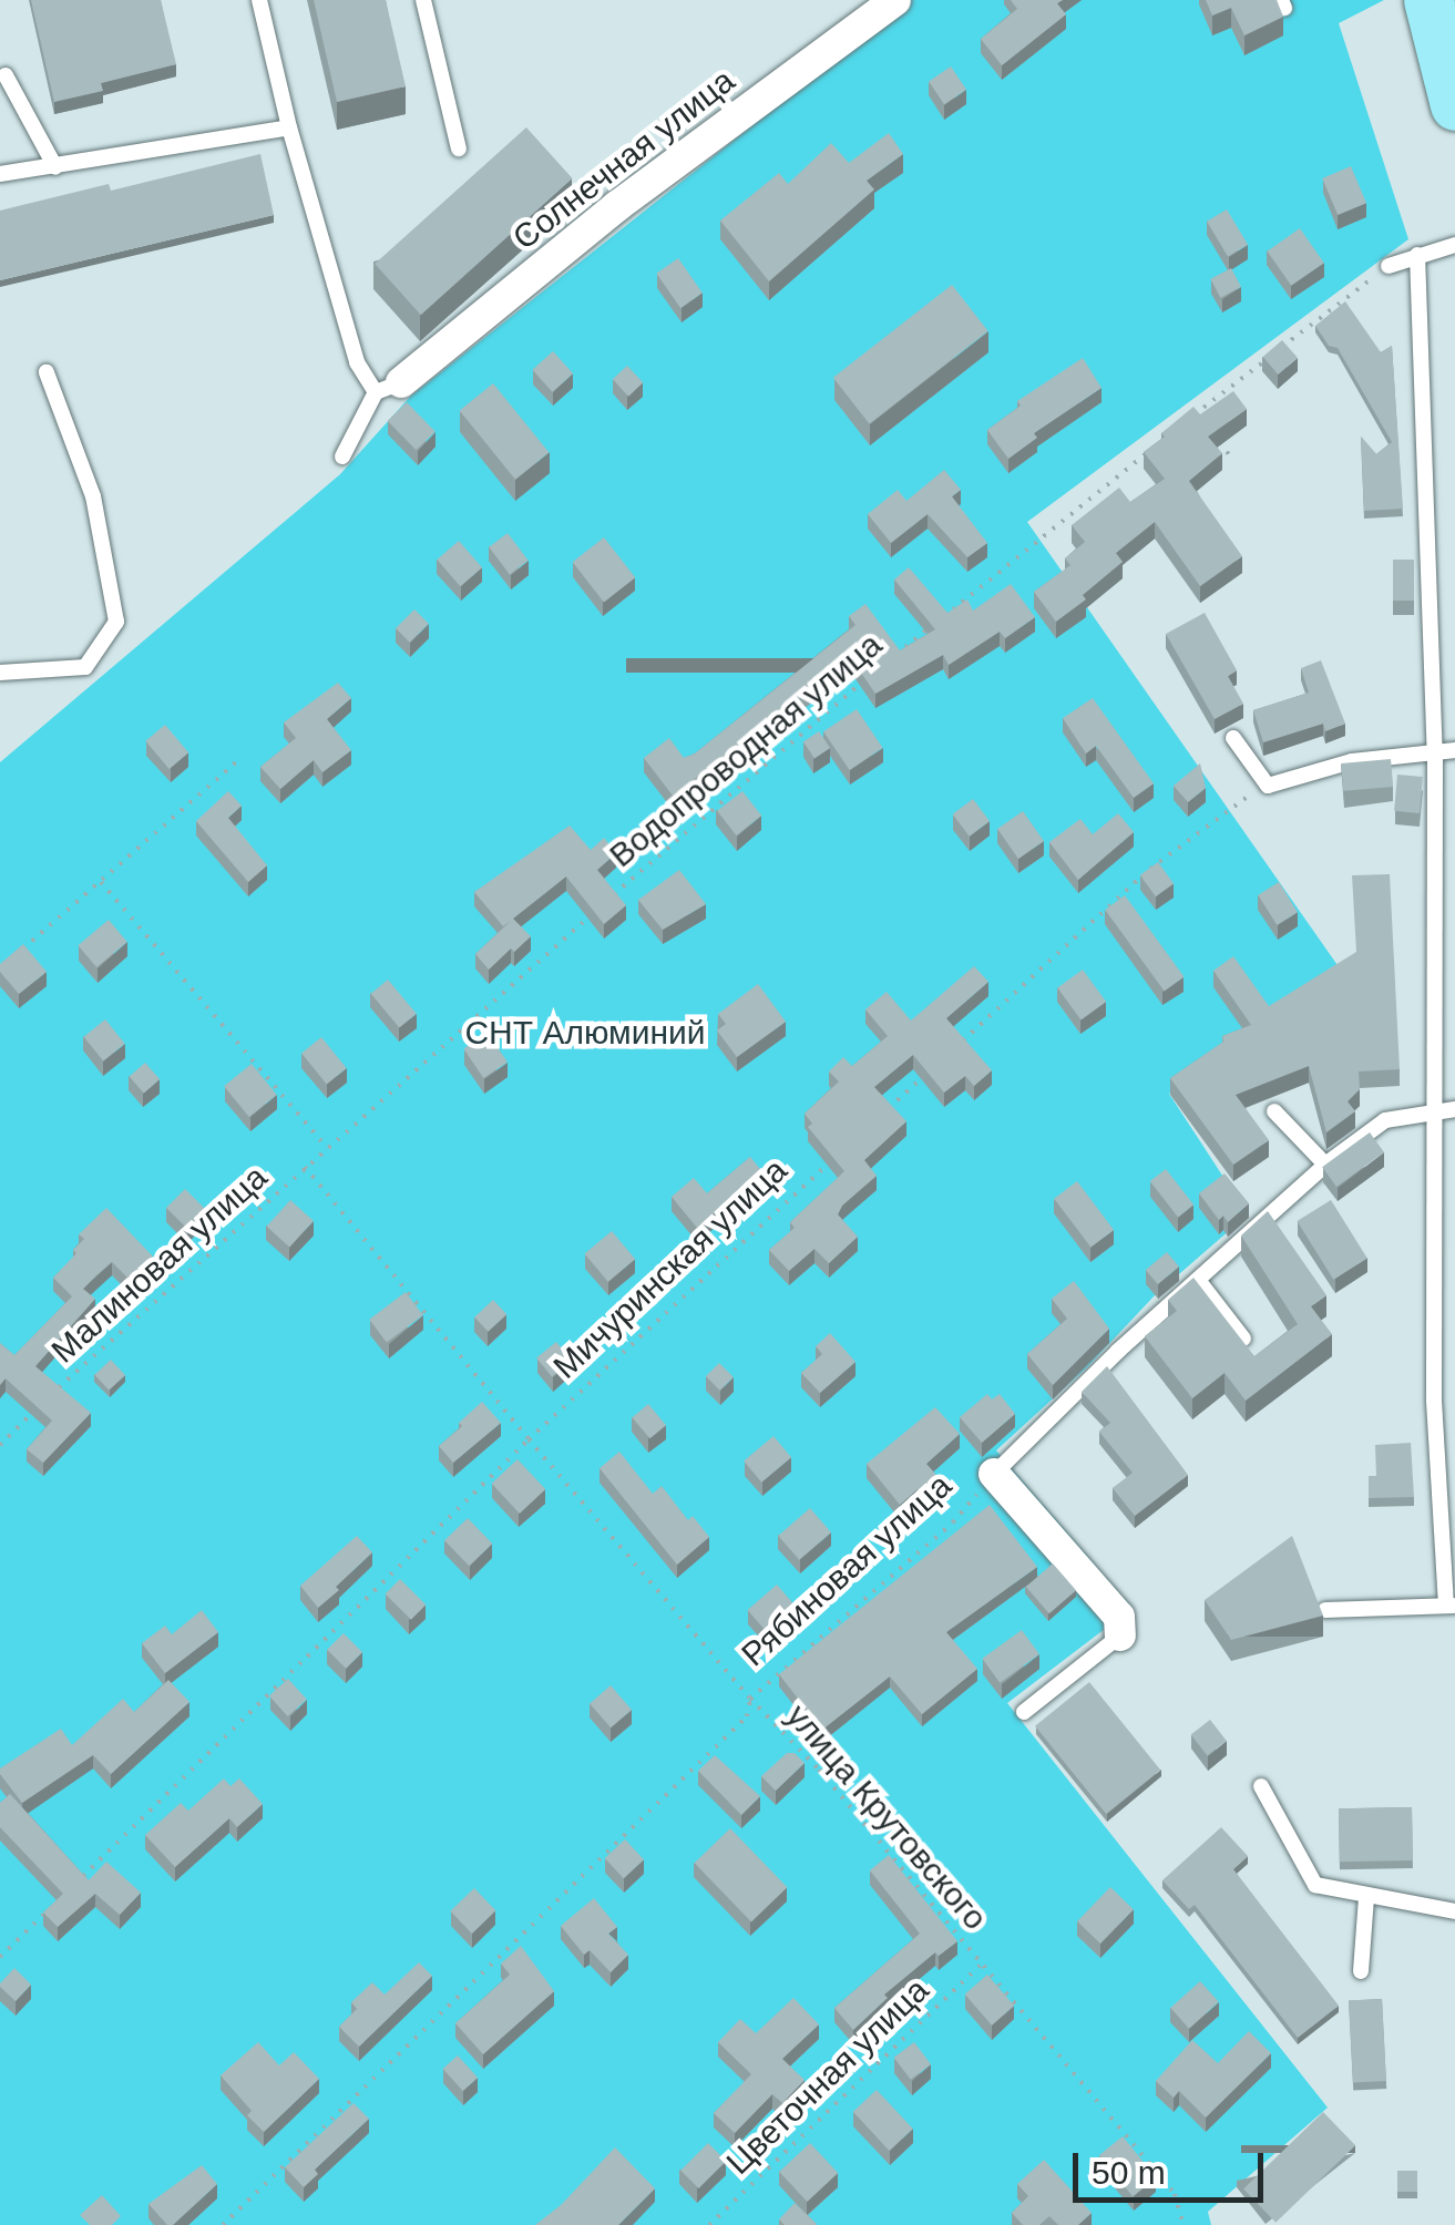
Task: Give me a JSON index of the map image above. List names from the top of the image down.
{
  "streets": {
    "street": ["Солнечная улица"],
    "lane": ["Рябиновая улица"],
    "path": [
      "Водопроводная улица",
      "Малиновая улица",
      "Мичуринская улица",
      "улица Крутовского",
      "Цветочная улица"
    ]
  },
  "crossings": [
    ["Водопроводная улица", "Малиновая улица"],
    ["Водопроводная улица", "улица Крутовского"],
    ["Малиновая улица", "улица Крутовского"],
    ["Мичуринская улица", "улица Крутовского"],
    ["Рябиновая улица", "улица Крутовского"],
    ["улица Крутовского", "Цветочная улица"]
  ],
  "parks": ["СНТ Алюминий"],
  "scale_bar": "50 m"
}
